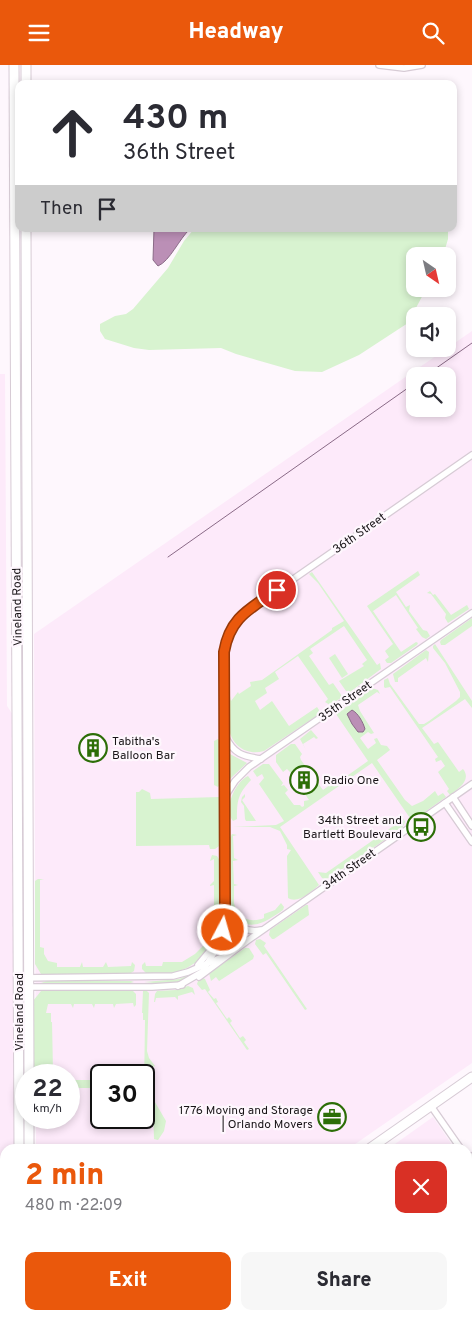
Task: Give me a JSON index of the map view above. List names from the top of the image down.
{
  "streets": {
    "street": [
      "36th Street",
      "Vineland Road",
      "35th Street",
      "34th Street"
    ]
  },
  "crossings": [
    ["36th Street", "35th Street"],
    ["36th Street", "34th Street"],
    ["Vineland Road", "34th Street"]
  ],
  "places": {
    "building": ["Tabitha's Balloon Bar", "Radio One"],
    "bus stop": ["34th Street and Bartlett Boulevard"],
    "office": ["1776 Moving and Storage | Orlando Movers"]
  },
  "north": "bottom right",
  "page": {
    "header": "Headway",
    "turn": ["430 m", "36th Street"],
    "then": "Then",
    "speed": "22 km/h",
    "limit": "30",
    "heading": ["2 min", "480 m · 22:09"],
    "buttons": ["Exit", "Share"]
  }
}
